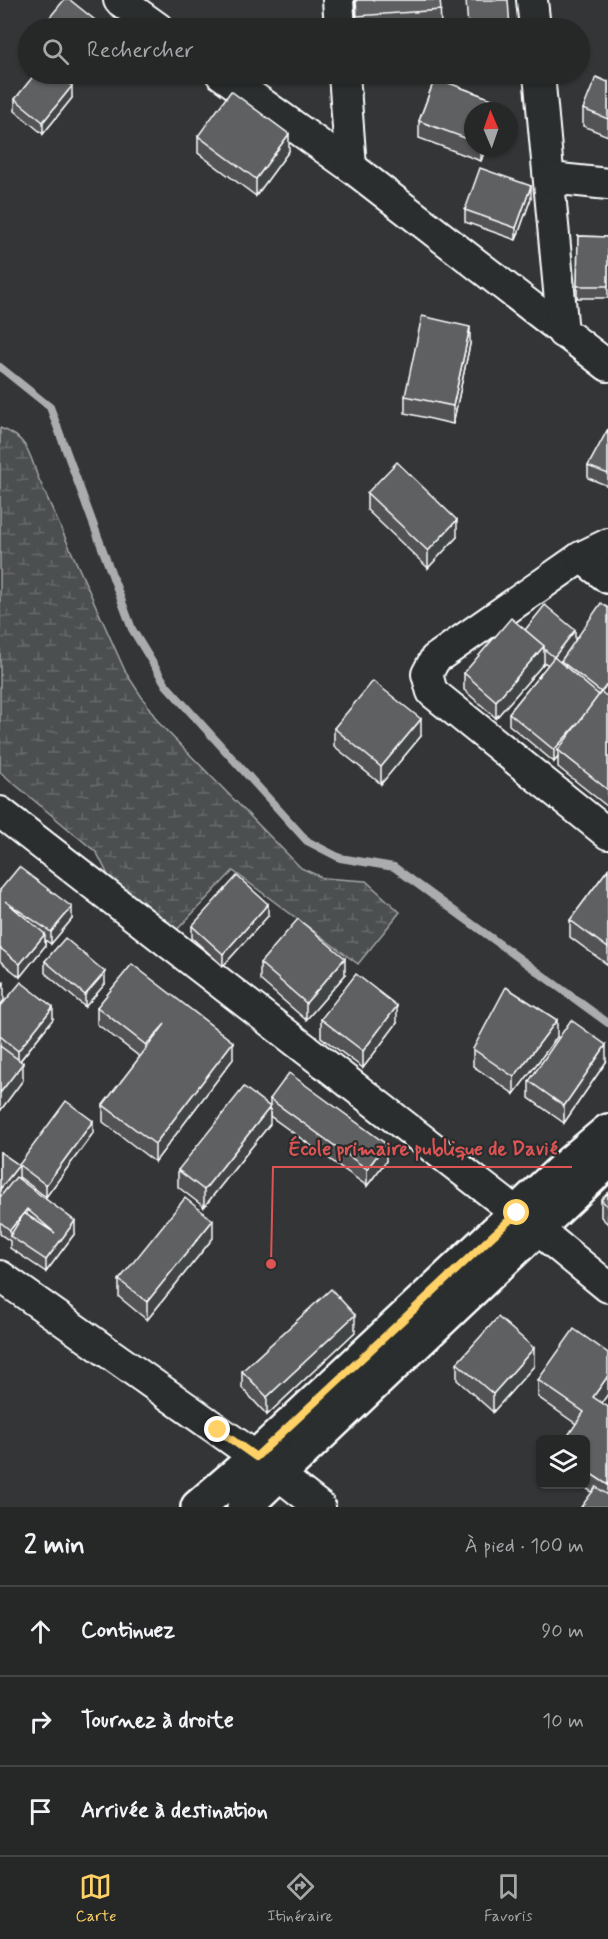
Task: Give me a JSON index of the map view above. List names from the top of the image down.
{
  "places": ["École primaire publique de Davié"],
  "north": "top",
  "page": {
    "search": "Rechercher",
    "heading": ["2 min", "À pied · 100 m"],
    "list": [
      ["Continuez", "90 m"],
      ["Tournez à droite", "10 m"],
      "Arrivée à destination"
    ],
    "nav": ["Carte", "Itinéraire", "Favoris"]
  }
}
